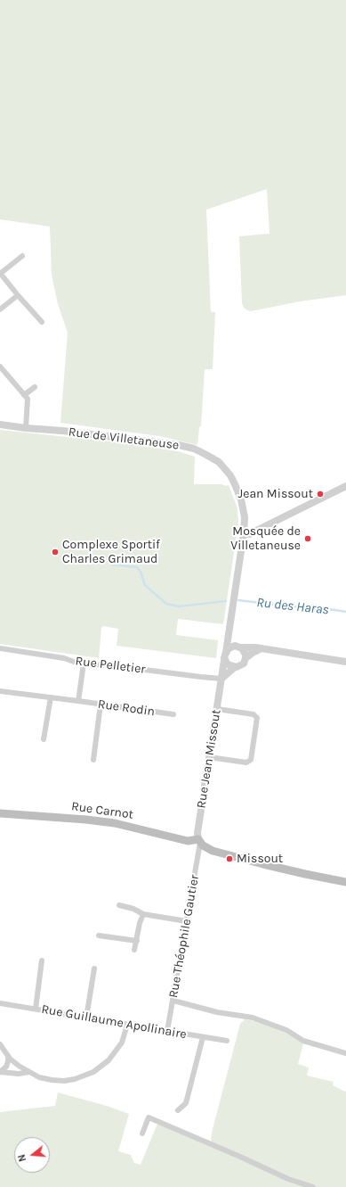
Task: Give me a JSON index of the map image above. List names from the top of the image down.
{
  "streets": {
    "main road": ["Rue Carnot"],
    "street": [
      "Rue de Villetaneuse",
      "Rue Pelletier",
      "Rue Rodin",
      "Rue Jean Missout",
      "Rue Théophile Gautier",
      "Rue Guillaume Apollinaire"
    ]
  },
  "crossings": [
    ["Rue de Villetaneuse", "Rue Jean Missout"],
    ["Rue Pelletier", "Rue Jean Missout"],
    ["Rue Jean Missout", "Rue Carnot"],
    ["Rue Jean Missout", "Rue Théophile Gautier"],
    ["Rue Carnot", "Rue Théophile Gautier"],
    ["Rue Théophile Gautier", "Rue Guillaume Apollinaire"]
  ],
  "water": ["Ru des Haras"],
  "places": [
    "Jean Missout",
    "Mosquée de Villetaneuse",
    "Complexe Sportif Charles Grimaud",
    "Missout"
  ],
  "north": "left"
}
